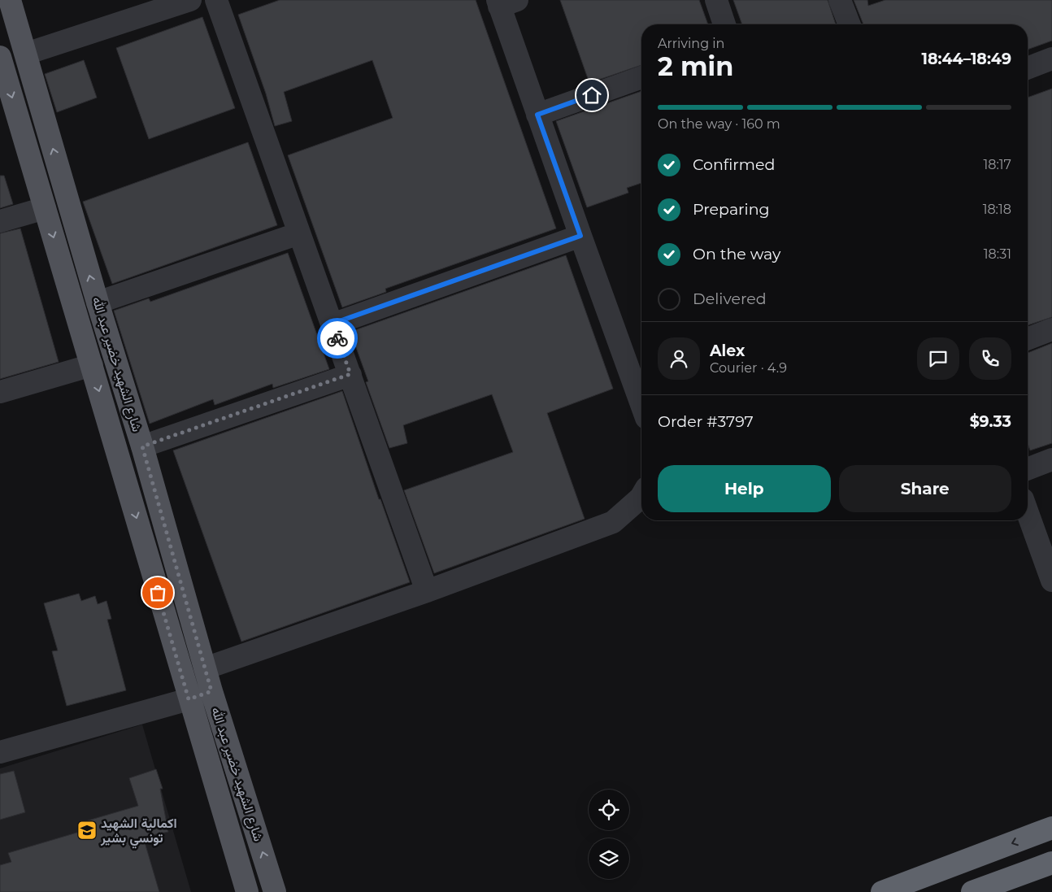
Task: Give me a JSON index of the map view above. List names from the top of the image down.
{
  "streets": {
    "main road": ["شارع الشهيد خضير عبد الله"]
  },
  "places": {
    "school or university": ["اكمالية الشهيد تونسي بشير"]
  },
  "page": {
    "heading": ["2 min", "Arriving in", "18:44–18:49"],
    "panel": [
      "Alex",
      "Courier · 4.9",
      "Order #3797",
      "$9.33"
    ],
    "bar": "On the way · 160 m",
    "list": [
      ["Confirmed", "18:17"],
      ["Preparing", "18:18"],
      ["On the way", "18:31"],
      "Delivered"
    ],
    "buttons": ["Help", "Share"]
  }
}
